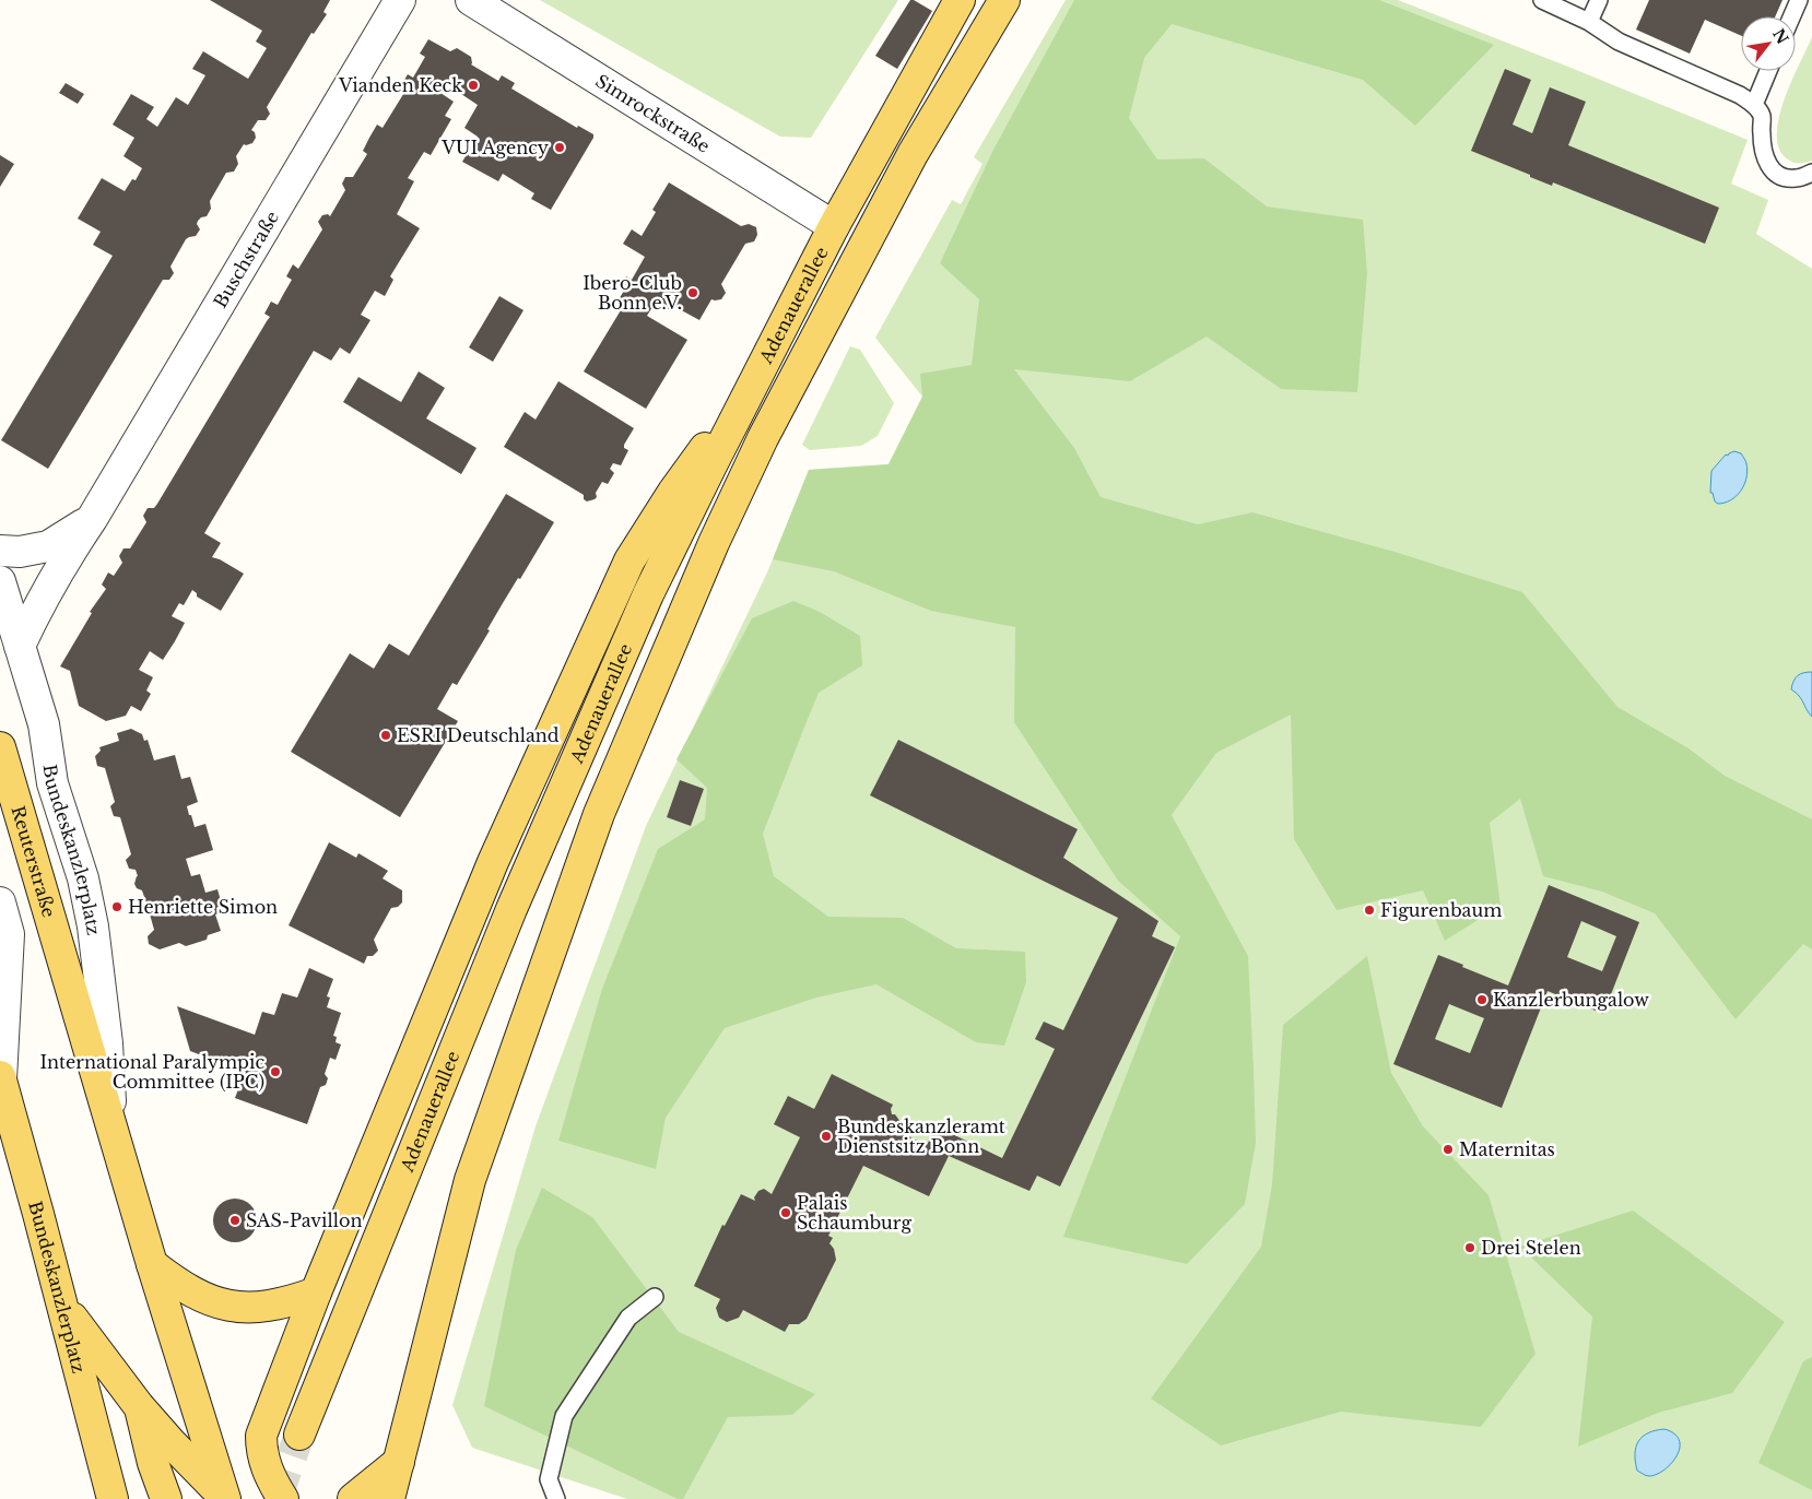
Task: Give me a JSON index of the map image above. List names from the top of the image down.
{
  "streets": {
    "main road": ["Adenauerallee", "Bundeskanzlerplatz", "Reuterstraße"],
    "street": ["Simrockstraße", "Buschstraße"]
  },
  "crossings": [
    ["Simrockstraße", "Adenauerallee"],
    ["Buschstraße", "Bundeskanzlerplatz"],
    ["Bundeskanzlerplatz", "Reuterstraße"]
  ],
  "places": [
    "Vianden Keck",
    "VUI Agency",
    "Ibero-Club Bonn e.V.",
    "ESRI Deutschland",
    "Henriette Simon",
    "Figurenbaum",
    "Kanzlerbungalow",
    "International Paralympic Committee (IPC)",
    "Bundeskanzleramt Dienstsitz Bonn",
    "Maternitas",
    "Palais Schaumburg",
    "SAS-Pavillon",
    "Drei Stelen"
  ],
  "north": "top right"
}
